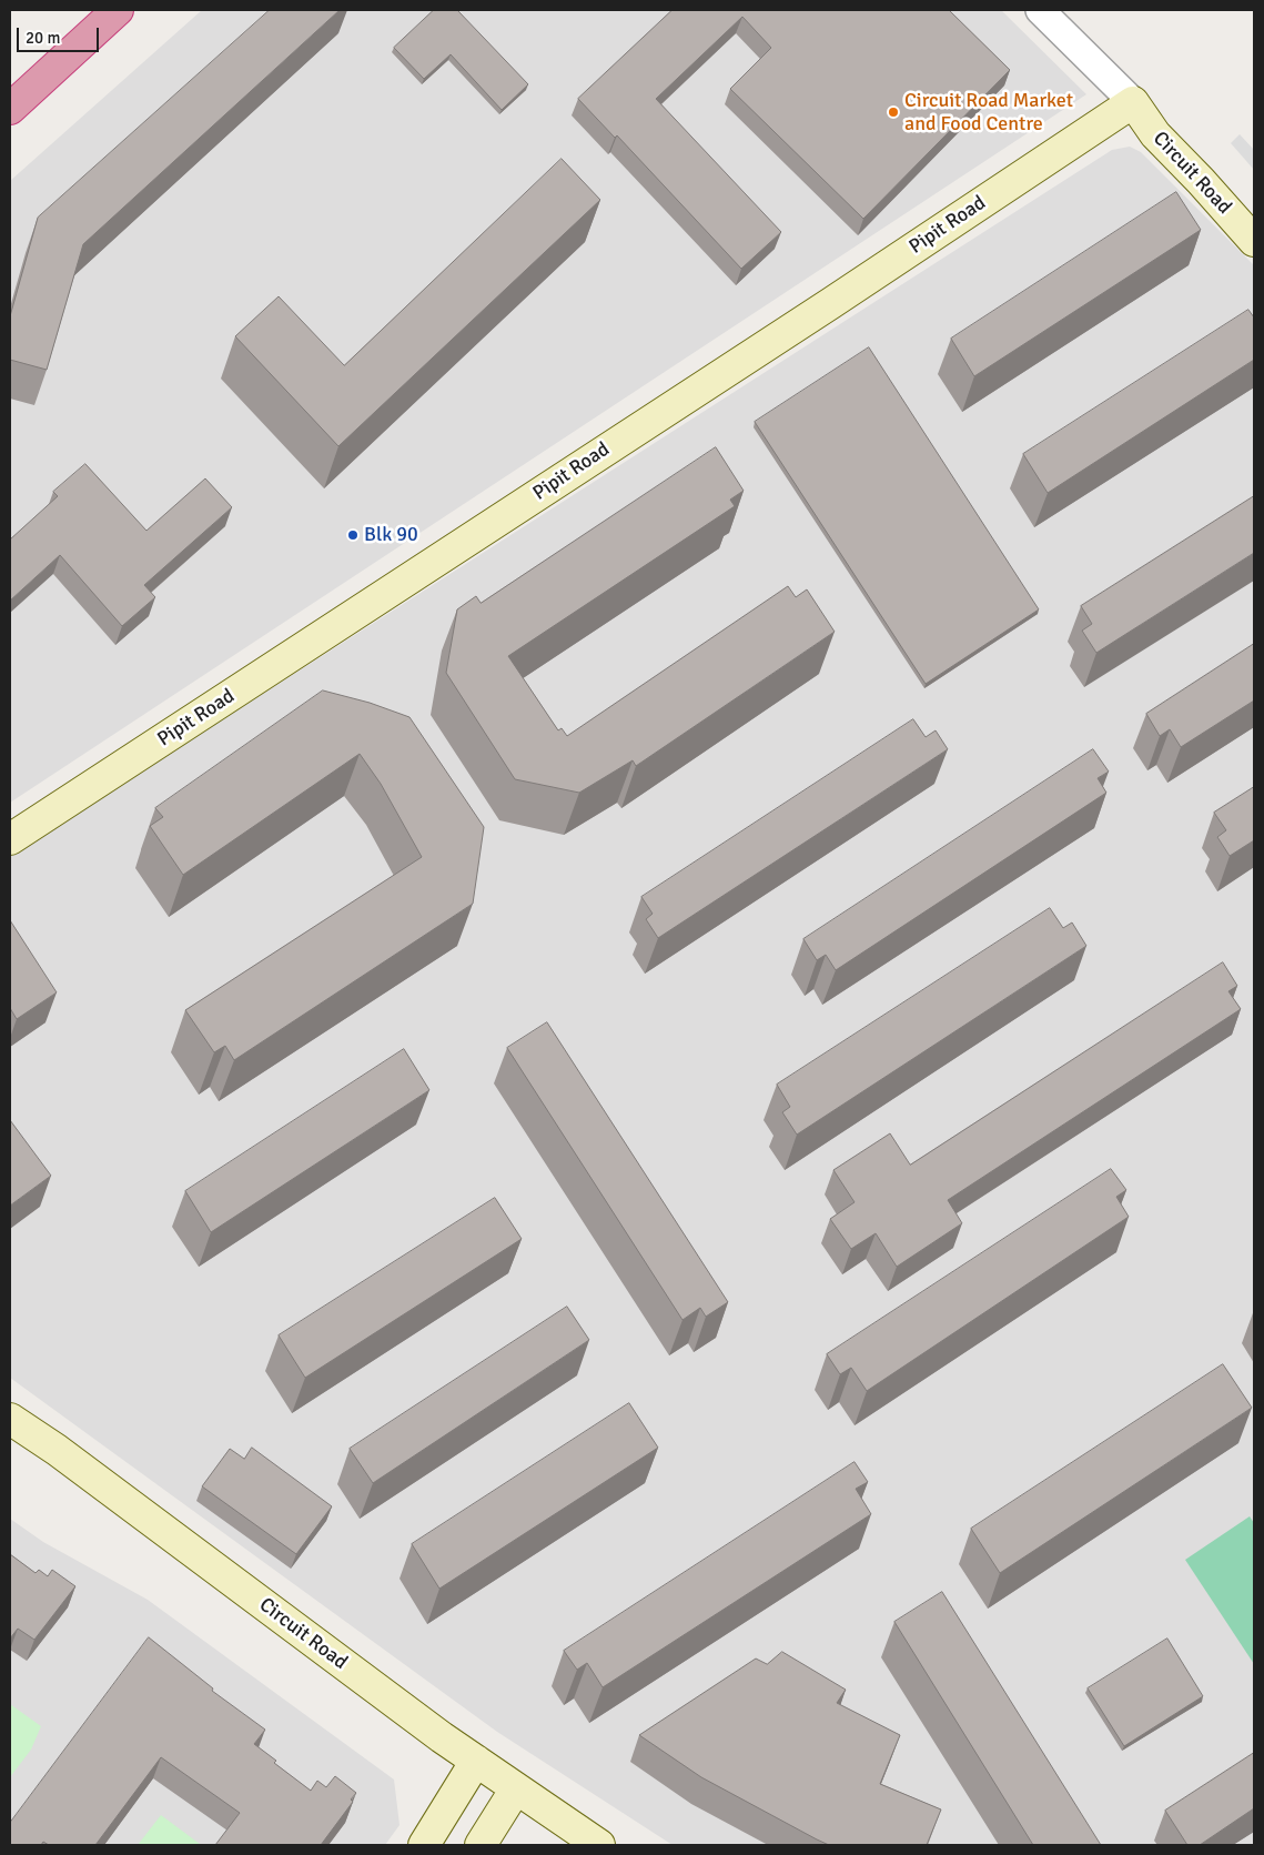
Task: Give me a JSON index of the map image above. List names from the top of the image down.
{
  "streets": {
    "street": ["Circuit Road", "Pipit Road"]
  },
  "crossings": [
    ["Circuit Road", "Pipit Road"]
  ],
  "places": ["Circuit Road Market and Food Centre", "Blk 90"],
  "scale_bar": "20 m"
}
